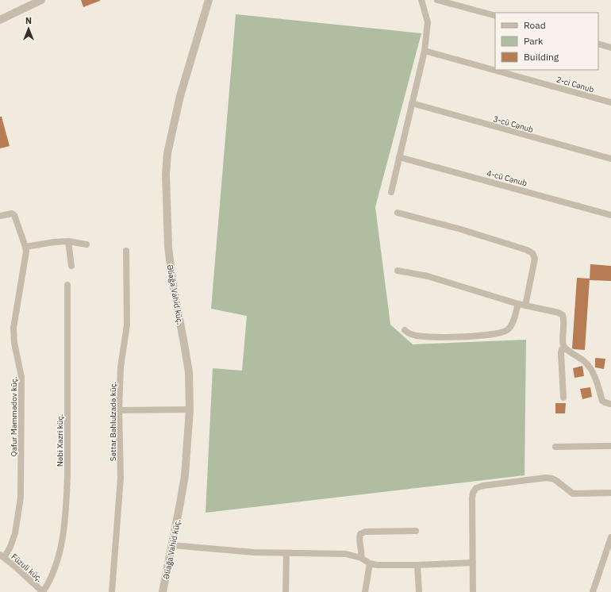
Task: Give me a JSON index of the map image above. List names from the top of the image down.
{
  "streets": {
    "street": [
      "2-ci Cənub",
      "3-cü Cənub",
      "4-cü Cənub",
      "Əliağa Vahid küç.",
      "Qafur Məmmədov küç.",
      "Səttar Bəhlulzadə küç.",
      "Nəbi Xəzri küç.",
      "Füzuli küç."
    ]
  },
  "crossings": [
    ["Qafur Məmmədov küç.", "Füzuli küç."],
    ["Nəbi Xəzri küç.", "Füzuli küç."]
  ],
  "legend": ["Road", "Park", "Building"],
  "north": "top"
}
